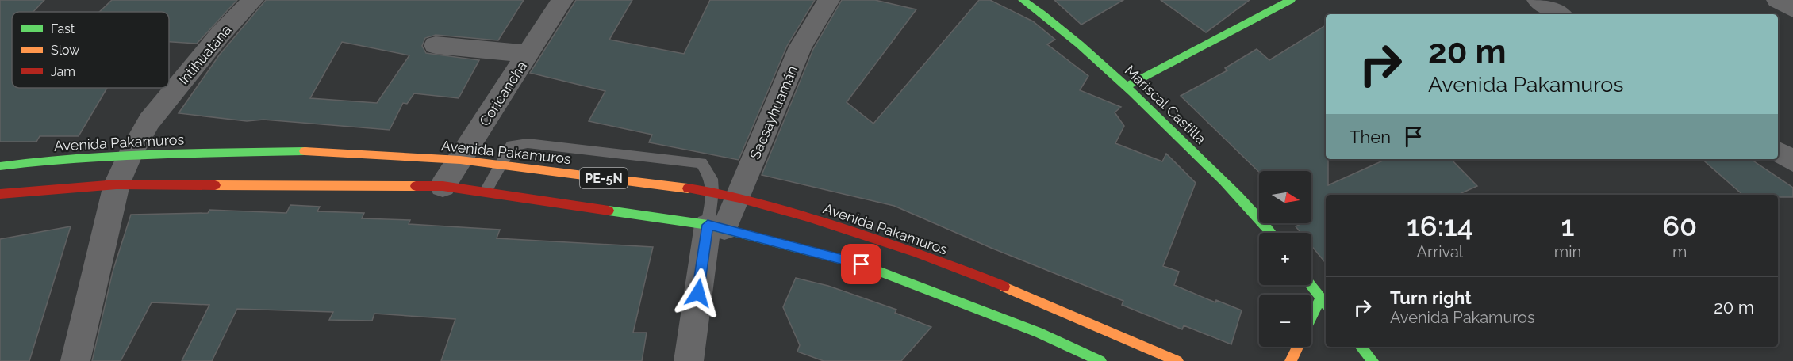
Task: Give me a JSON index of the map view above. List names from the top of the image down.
{
  "streets": {
    "main road": ["Mariscal Castilla", "Avenida Pakamuros", "PE-5N"],
    "street": ["Intihuatana", "Coricancha", "Sacsayhuamán"]
  },
  "crossings": [
    ["Intihuatana", "Avenida Pakamuros"],
    ["Intihuatana", "PE-5N"],
    ["Coricancha", "Avenida Pakamuros"],
    ["Coricancha", "PE-5N"],
    ["Sacsayhuamán", "Avenida Pakamuros"],
    ["Sacsayhuamán", "PE-5N"]
  ],
  "legend": ["Fast", "Slow", "Jam"],
  "north": "right",
  "page": {
    "turn": ["20 m", "Avenida Pakamuros"],
    "then": "Then",
    "map_buttons": ["+", "−"],
    "eta": [
      "16:14",
      "Arrival",
      "1",
      "min",
      "60",
      "m"
    ],
    "list": [
      {
        "name": "Turn right",
        "note": "Avenida Pakamuros",
        "value": "20 m"
      }
    ]
  }
}
